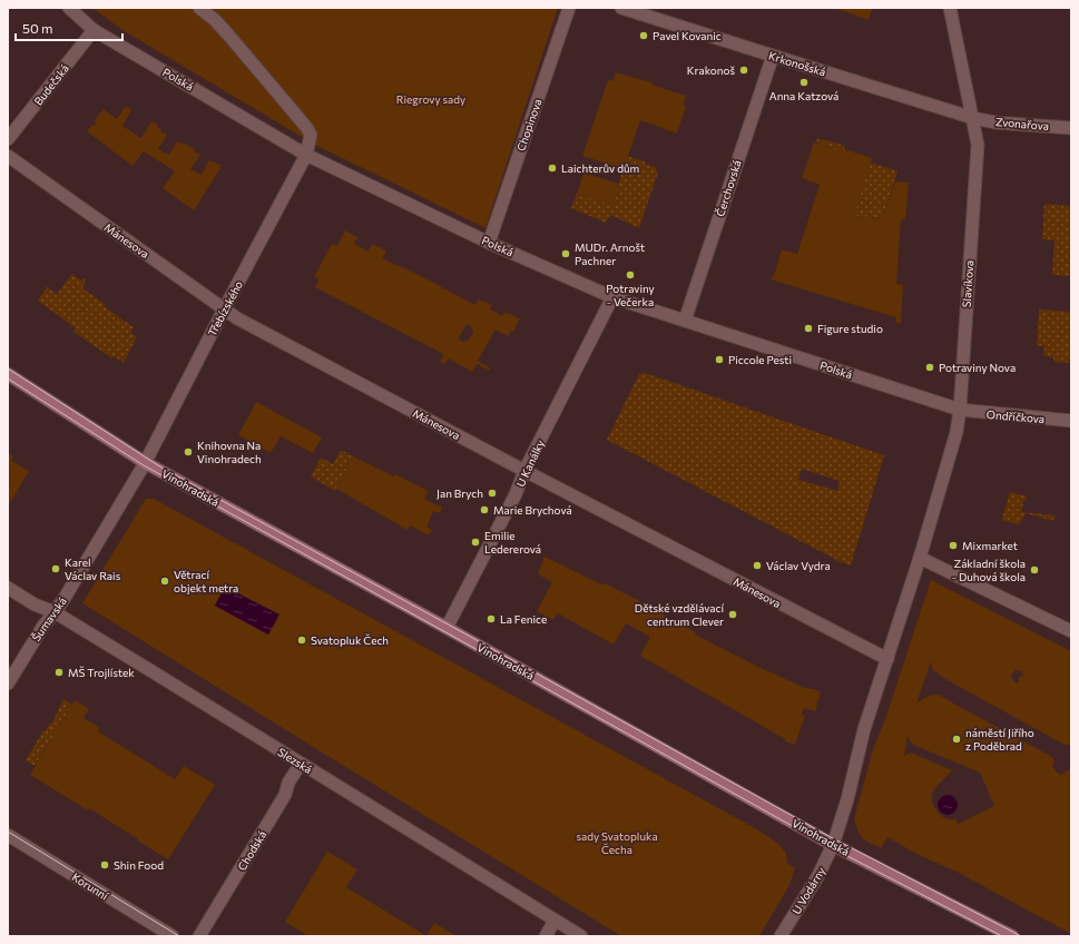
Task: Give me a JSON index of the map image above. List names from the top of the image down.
{
  "streets": {
    "main road": ["Vinohradská"],
    "street": [
      "Krkonošská",
      "Polská",
      "Budečská",
      "Zvonařova",
      "Chopinova",
      "Čerchovská",
      "Mánesova",
      "Slavíkova",
      "Třebízského",
      "Ondříčkova",
      "U Kanálky",
      "Šumavská",
      "Slezská",
      "Chodská",
      "Korunní",
      "U Vodárny"
    ]
  },
  "crossings": [
    ["Krkonošská", "Zvonařova"],
    ["Krkonošská", "Čerchovská"],
    ["Krkonošská", "Slavíkova"],
    ["Polská", "Budečská"],
    ["Polská", "Chopinova"],
    ["Polská", "Čerchovská"],
    ["Polská", "Slavíkova"],
    ["Polská", "Třebízského"],
    ["Polská", "Ondříčkova"],
    ["Polská", "U Kanálky"],
    ["Zvonařova", "Slavíkova"],
    ["Mánesova", "Třebízského"],
    ["Mánesova", "U Kanálky"],
    ["Slavíkova", "Ondříčkova"],
    ["Třebízského", "Vinohradská"],
    ["Třebízského", "Šumavská"],
    ["U Kanálky", "Vinohradská"],
    ["Vinohradská", "Šumavská"],
    ["Vinohradská", "U Vodárny"],
    ["Šumavská", "Slezská"],
    ["Slezská", "Chodská"]
  ],
  "parks": ["Riegrovy sady", "sady Svatopluka Čecha"],
  "places": [
    "Pavel Kovanic",
    "Krakonoš",
    "Anna Katzová",
    "Laichterův dům",
    "MUDr. Arnošt Pachner",
    "Potraviny - Večerka",
    "Figure studio",
    "Piccole Pesti",
    "Potraviny Nova",
    "Knihovna Na Vinohradech",
    "Jan Brych",
    "Marie Brychová",
    "Emilie Ledererová",
    "Mixmarket",
    "Václav Vydra",
    "Karel Václav Rais",
    "Základní škola - Duhová škola",
    "Větrací objekt metra",
    "Dětské vzdělávací centrum Clever",
    "La Fenice",
    "Svatopluk Čech",
    "MŠ Trojlístek",
    "náměstí Jiřího z Poděbrad",
    "Shin Food"
  ],
  "scale_bar": "50 m"
}
